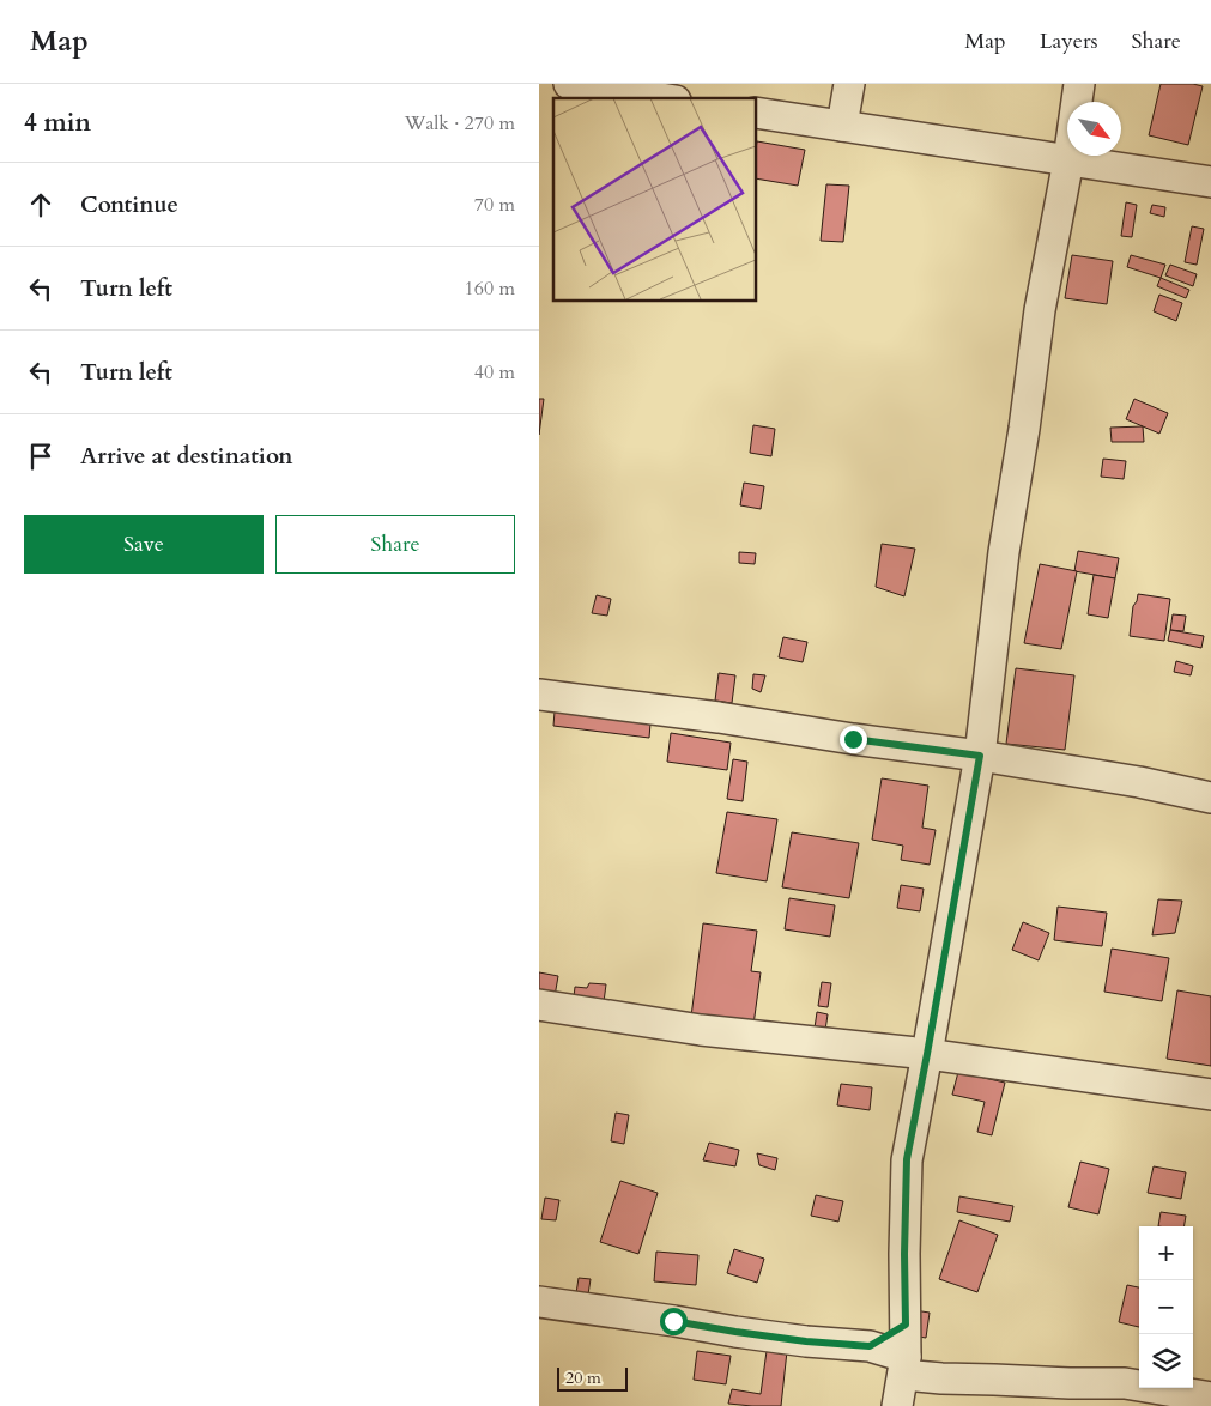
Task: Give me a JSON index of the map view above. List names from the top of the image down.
{
  "scale_bar": "20 m",
  "north": "bottom right",
  "page": {
    "header": "Map",
    "nav": ["Map", "Layers", "Share"],
    "heading": ["4 min", "Walk · 270 m"],
    "list": [
      ["Continue", "70 m"],
      ["Turn left", "160 m"],
      ["Turn left", "40 m"],
      "Arrive at destination"
    ],
    "buttons": ["Save", "Share"],
    "map_buttons": ["+", "−"],
    "scale": "20 m"
  }
}
